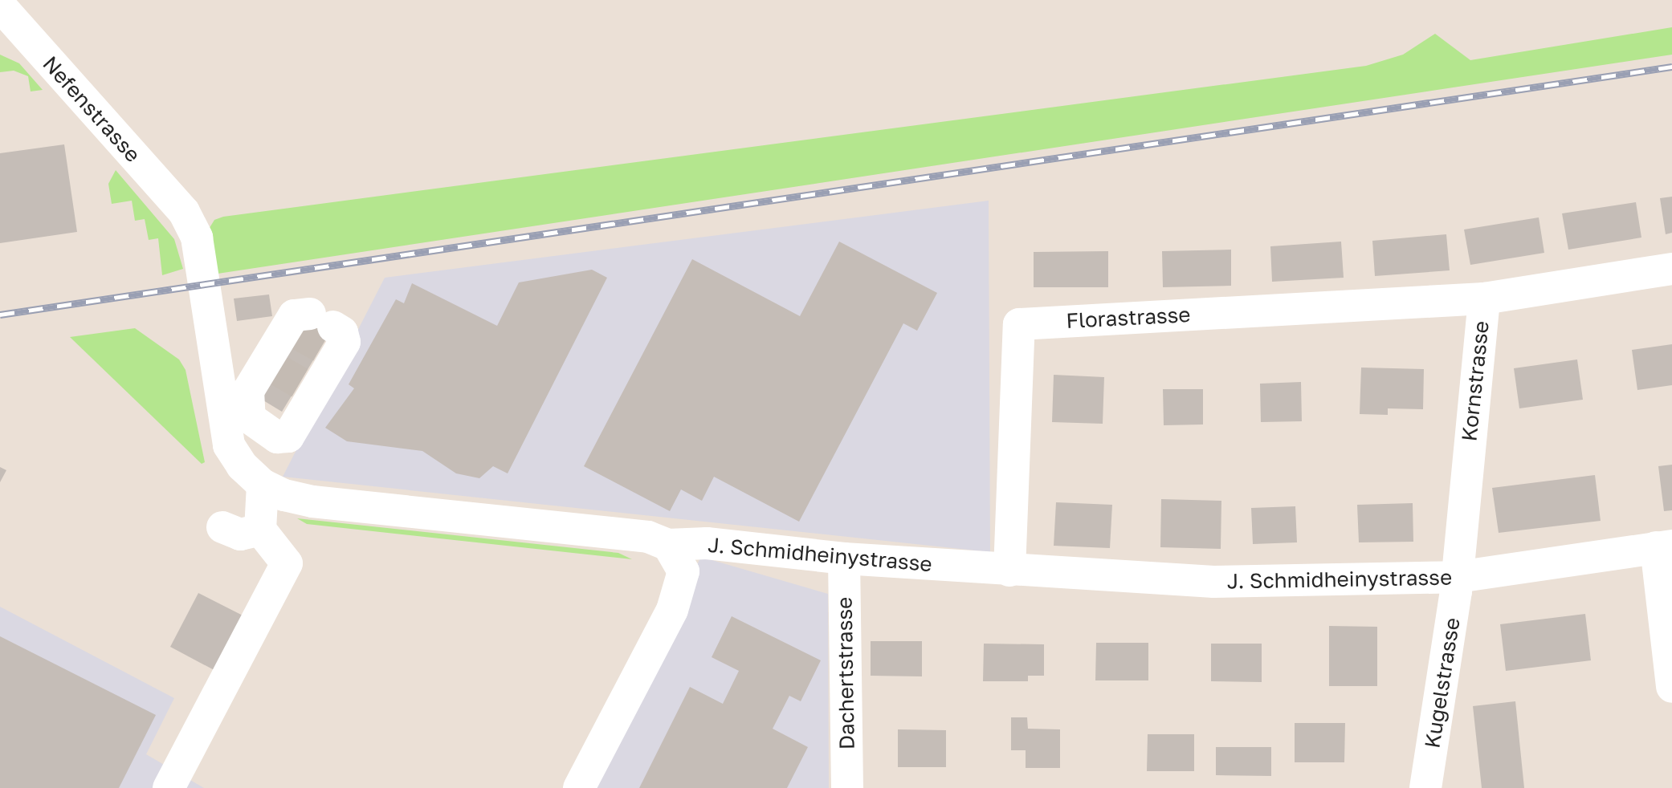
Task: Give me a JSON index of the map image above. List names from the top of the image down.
{
  "streets": {
    "street": [
      "Nefenstrasse",
      "Florastrasse",
      "Kornstrasse",
      "J. Schmidheinystrasse",
      "Dachertstrasse",
      "Kugelstrasse"
    ]
  },
  "crossings": [
    ["Nefenstrasse", "J. Schmidheinystrasse"],
    ["Florastrasse", "Kornstrasse"],
    ["Florastrasse", "J. Schmidheinystrasse"],
    ["Kornstrasse", "J. Schmidheinystrasse"],
    ["Kornstrasse", "Kugelstrasse"],
    ["J. Schmidheinystrasse", "Dachertstrasse"],
    ["J. Schmidheinystrasse", "Kugelstrasse"]
  ]
}
